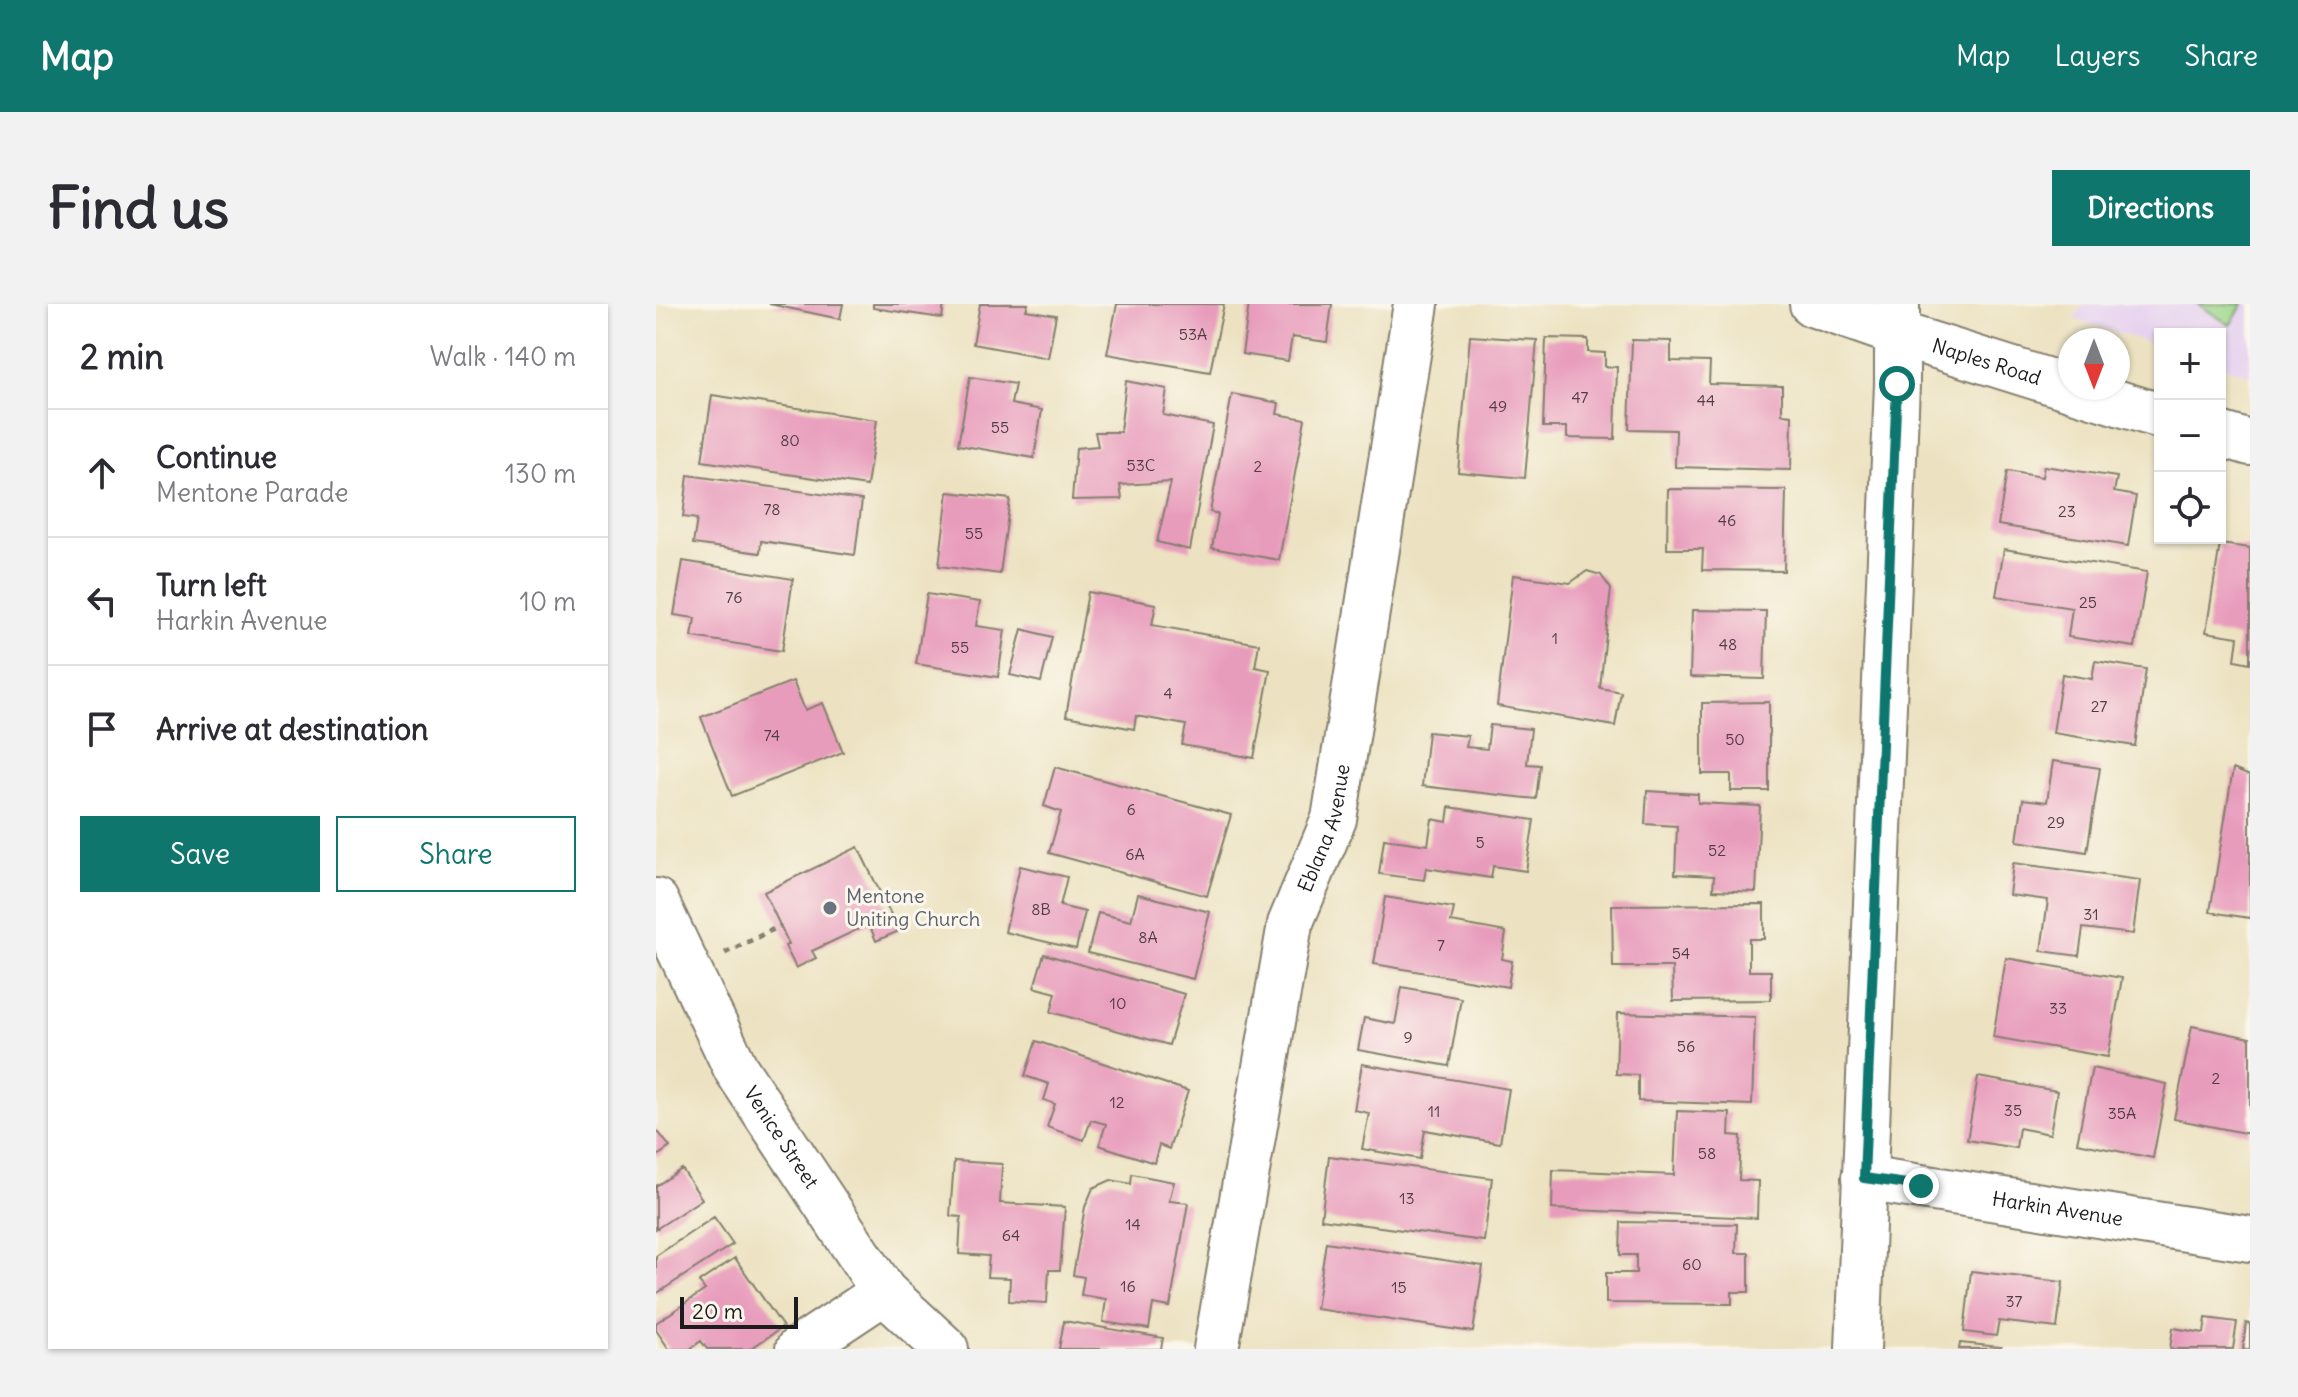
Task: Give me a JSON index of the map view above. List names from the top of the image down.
{
  "streets": {
    "street": [
      "Naples Road",
      "Eblana Avenue",
      "Venice Street",
      "Harkin Avenue"
    ]
  },
  "places": ["Mentone Uniting Church"],
  "house_numbers": [
    "53A",
    "47",
    "44",
    "49",
    "55",
    "80",
    "53C",
    "2",
    "78",
    "23",
    "46",
    "55",
    "76",
    "25",
    "1",
    "48",
    "55",
    "4",
    "27",
    "74",
    "50",
    "6",
    "29",
    "5",
    "52",
    "6A",
    "8B",
    "31",
    "8A",
    "7",
    "54",
    "10",
    "33",
    "9",
    "56",
    "2",
    "12",
    "35",
    "11",
    "35A",
    "58",
    "13",
    "14",
    "64",
    "60",
    "16",
    "15",
    "37"
  ],
  "scale_bar": "20 m",
  "north": "bottom",
  "page": {
    "header": "Map",
    "nav": ["Map", "Layers", "Share"],
    "buttons": [
      "Directions",
      ["Save", "Share"]
    ],
    "title": "Find us",
    "heading": ["2 min", "Walk · 140 m"],
    "map_buttons": ["+", "−"],
    "list": [
      ["Continue", "Mentone Parade", "130 m"],
      ["Turn left", "Harkin Avenue", "10 m"],
      "Arrive at destination"
    ],
    "scale": "20 m"
  }
}
